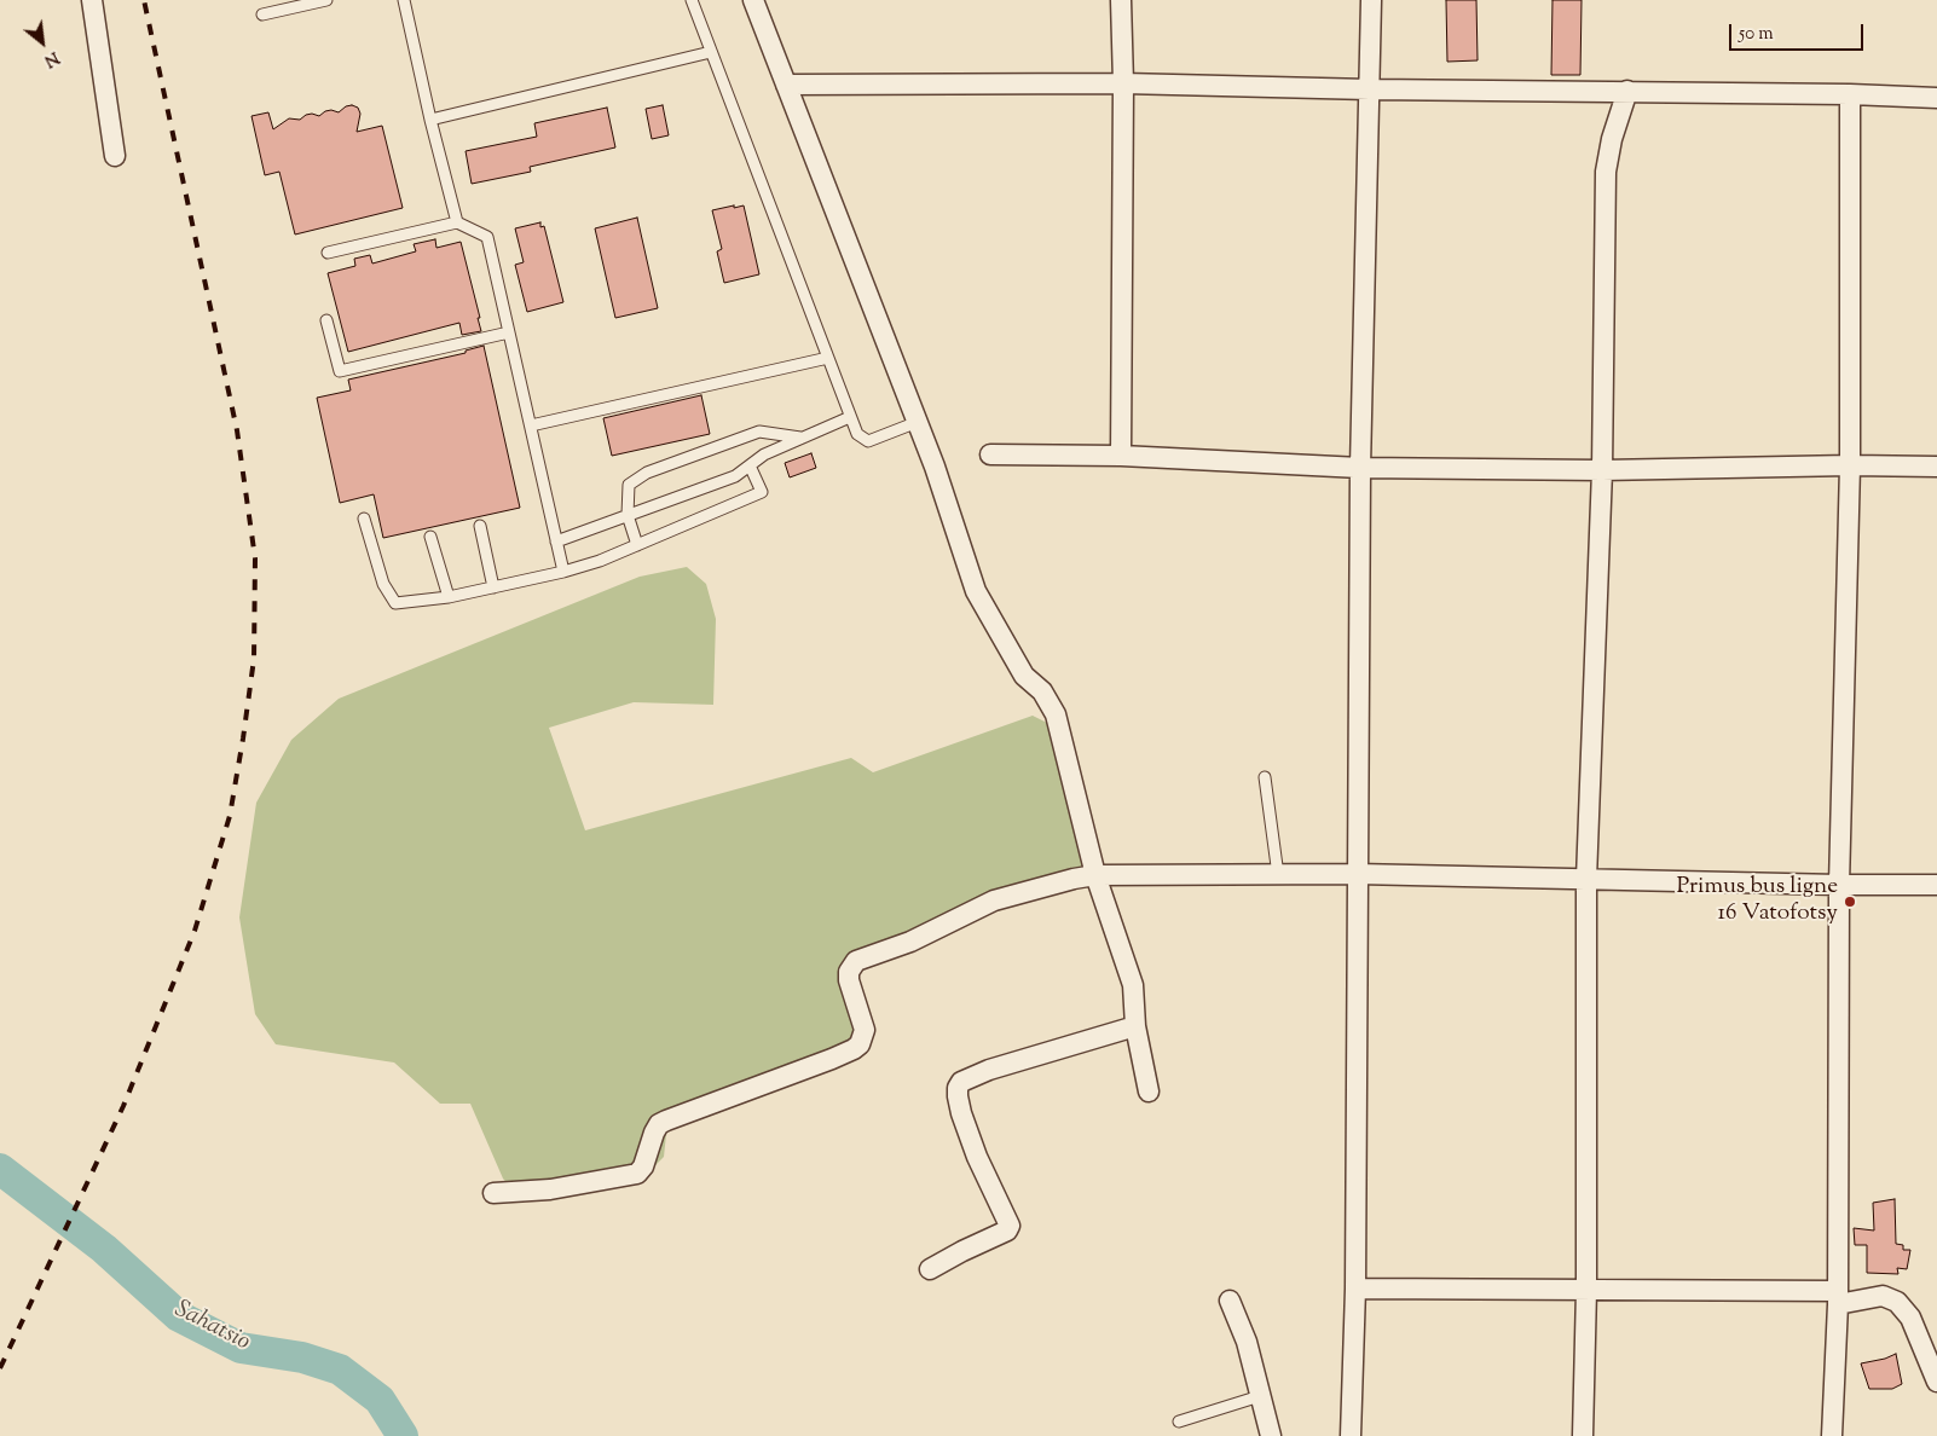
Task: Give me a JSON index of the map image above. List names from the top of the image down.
{
  "water": ["Sahatsio"],
  "places": ["Primus bus ligne 16 Vatofotsy"],
  "scale_bar": "50 m",
  "north": "bottom right"
}
